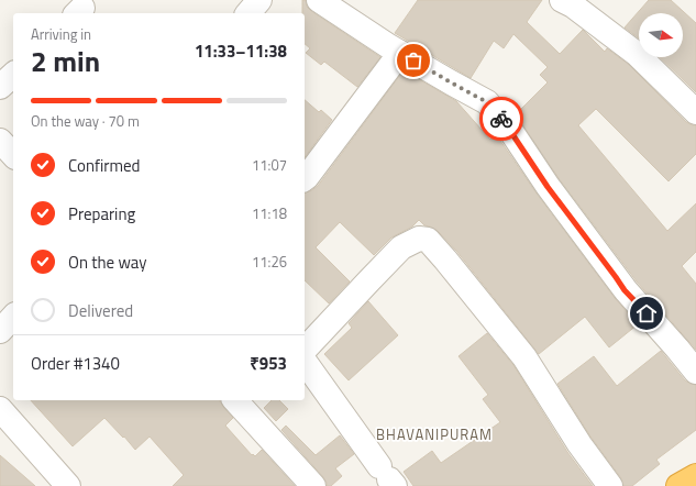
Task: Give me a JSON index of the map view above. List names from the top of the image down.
{
  "districts": ["BHAVANIPURAM"],
  "north": "right",
  "page": {
    "heading": ["2 min", "Arriving in", "11:33–11:38"],
    "panel": ["Order #1340", "₹953"],
    "bar": "On the way · 70 m",
    "list": [
      ["Confirmed", "11:07"],
      ["Preparing", "11:18"],
      ["On the way", "11:26"],
      "Delivered"
    ]
  }
}
